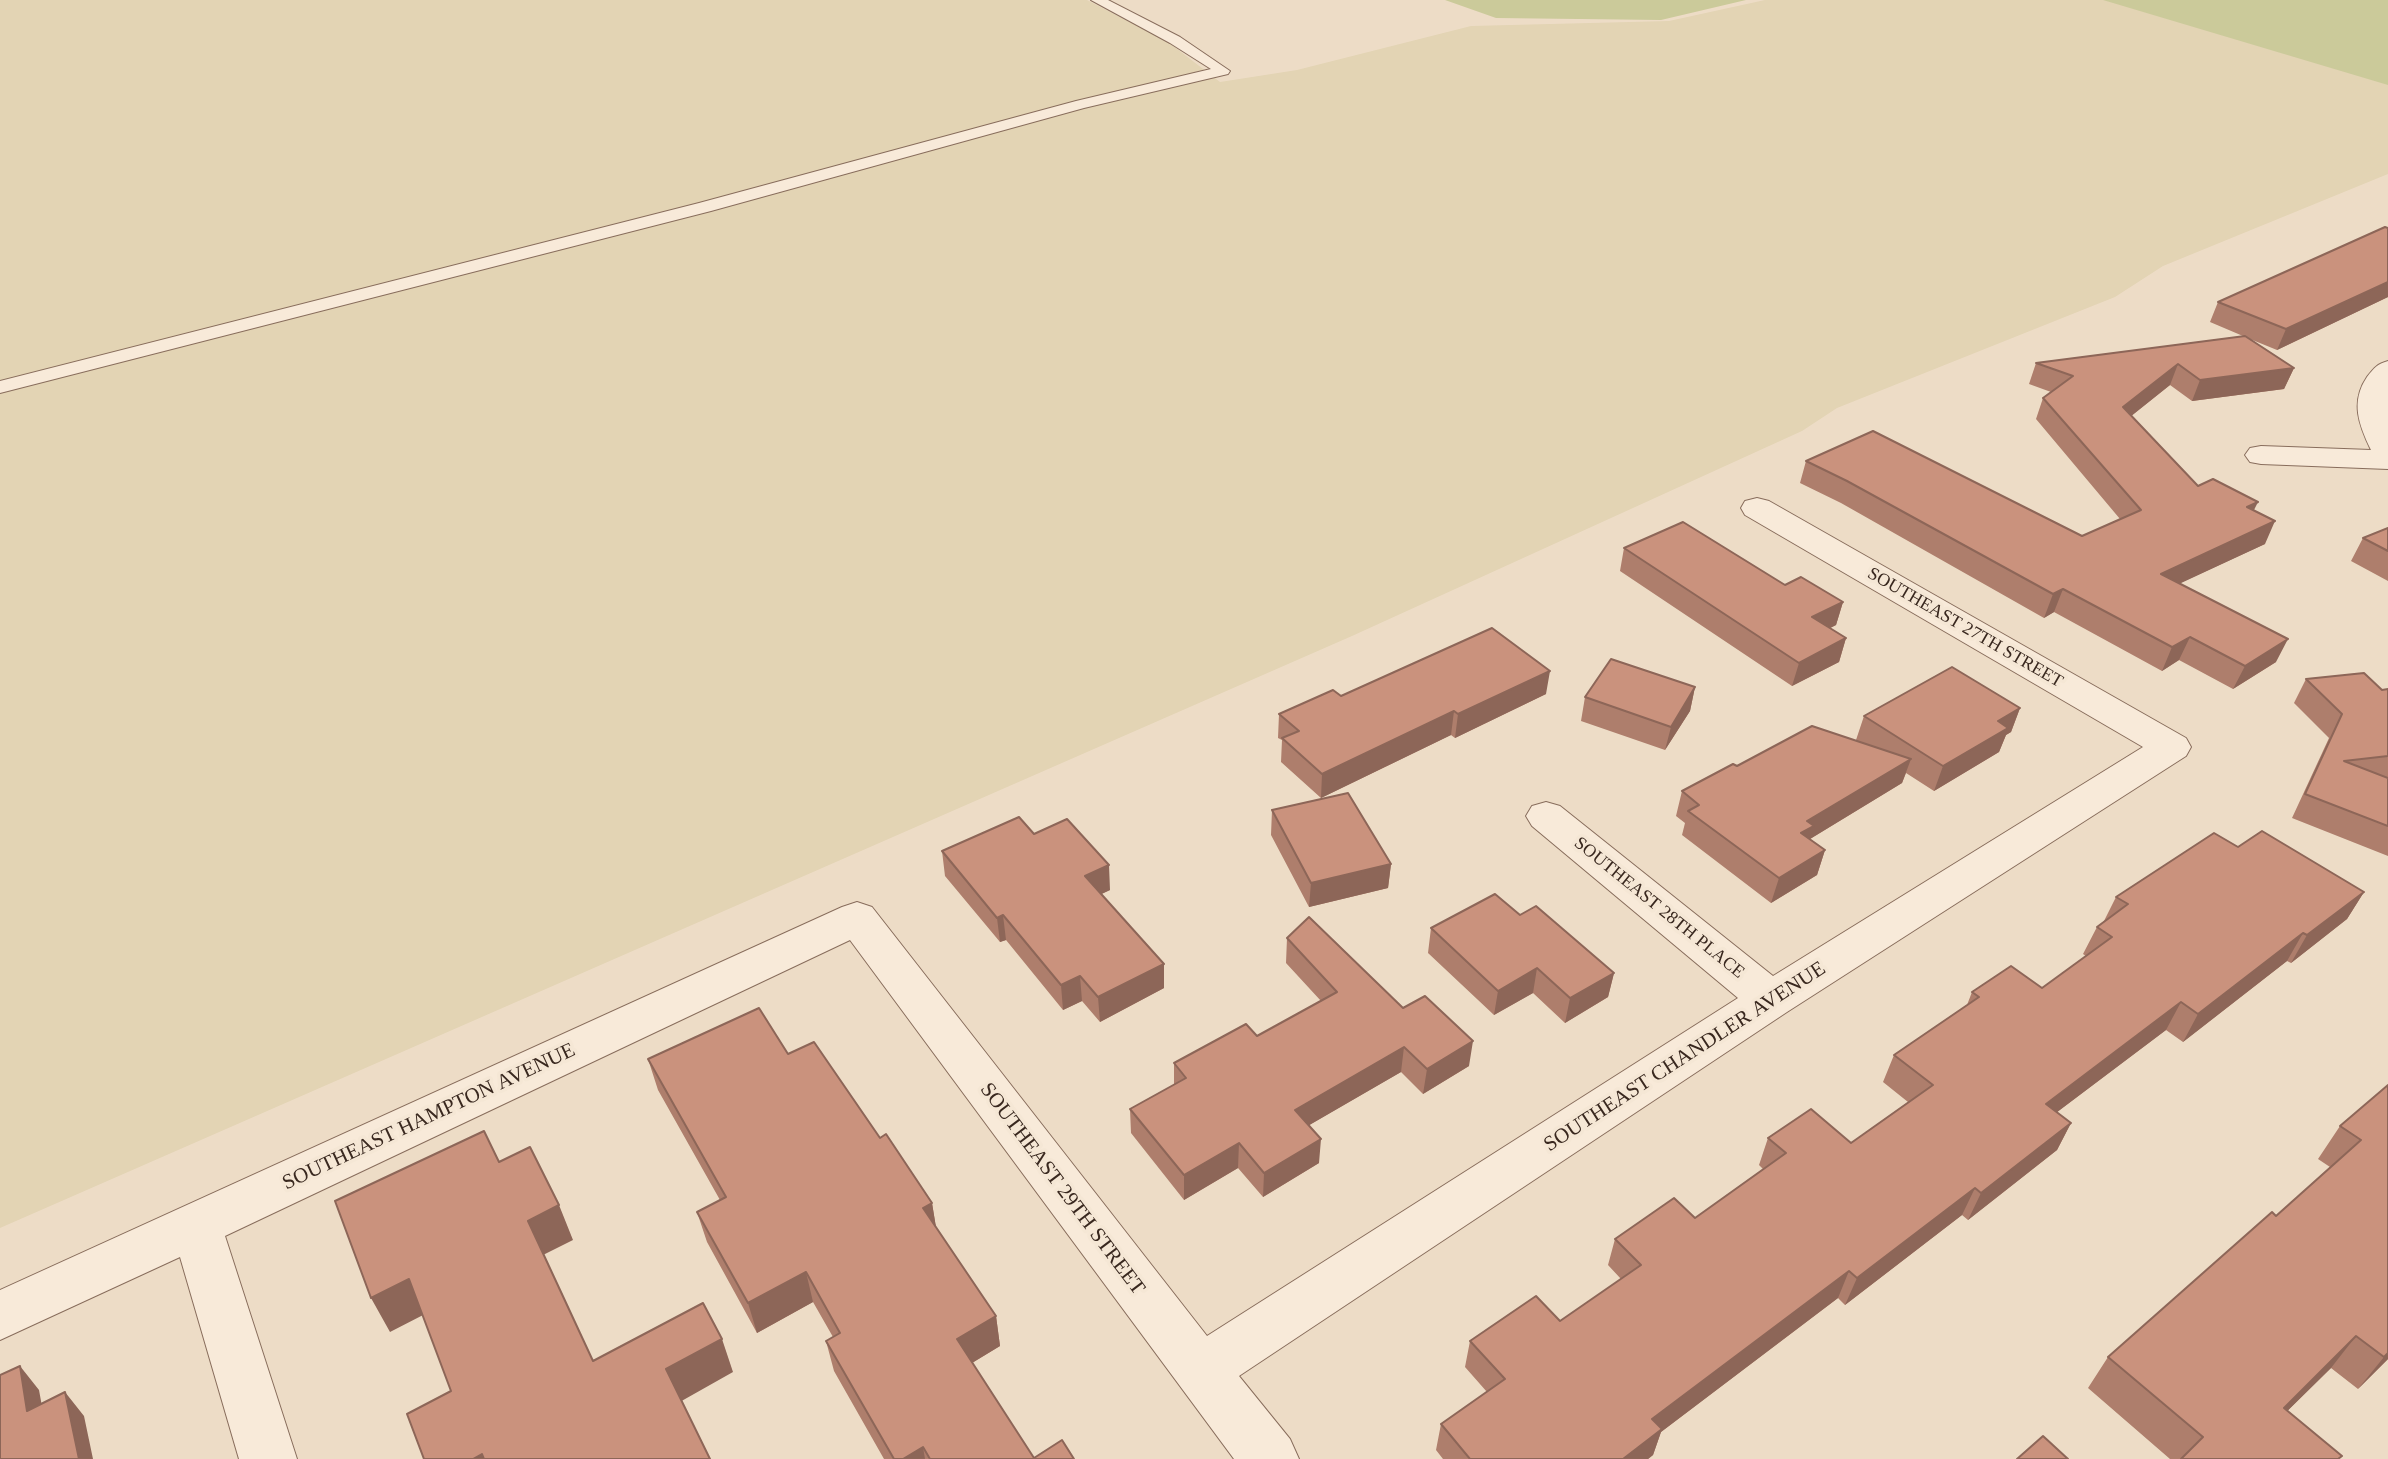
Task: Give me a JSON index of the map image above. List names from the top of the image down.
{
  "streets": {
    "street": [
      "SOUTHEAST 27TH STREET",
      "SOUTHEAST 28TH PLACE",
      "SOUTHEAST CHANDLER AVENUE",
      "SOUTHEAST HAMPTON AVENUE",
      "SOUTHEAST 29TH STREET"
    ]
  },
  "crossings": [
    ["SOUTHEAST 27TH STREET", "SOUTHEAST CHANDLER AVENUE"],
    ["SOUTHEAST 28TH PLACE", "SOUTHEAST CHANDLER AVENUE"],
    ["SOUTHEAST CHANDLER AVENUE", "SOUTHEAST 29TH STREET"],
    ["SOUTHEAST HAMPTON AVENUE", "SOUTHEAST 29TH STREET"]
  ]
}
